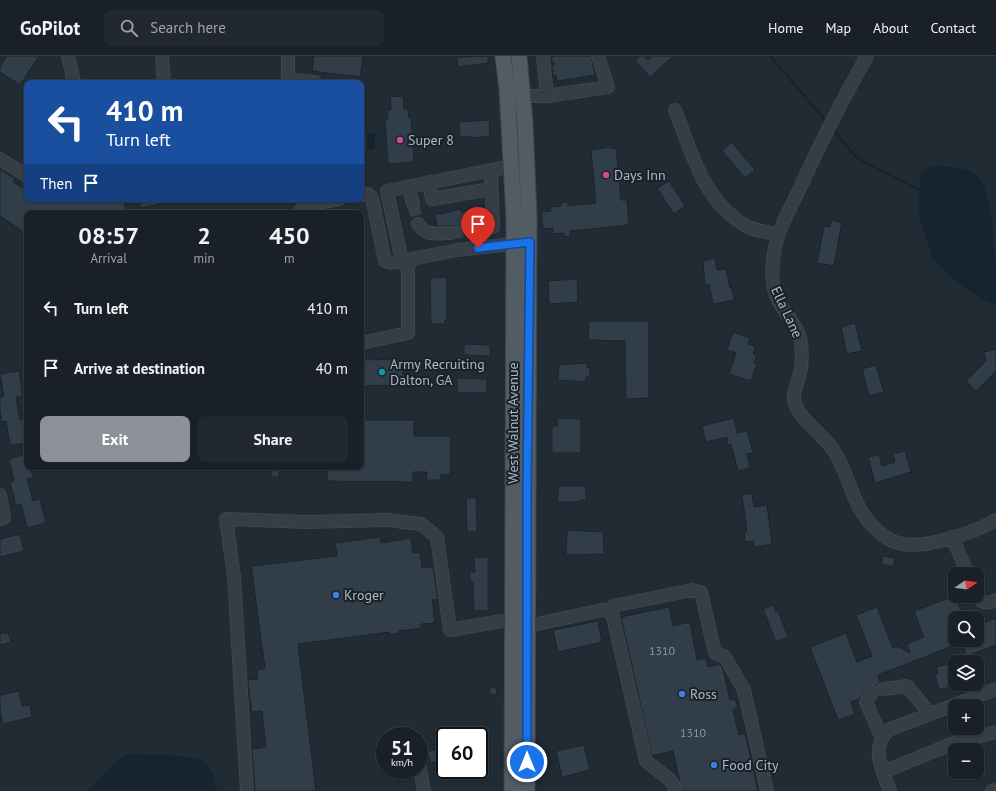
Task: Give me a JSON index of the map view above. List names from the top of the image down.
{
  "streets": {
    "main road": ["West Walnut Avenue"],
    "street": ["Ella Lane"]
  },
  "places": [
    "Super 8",
    "Days Inn",
    "Army Recruiting Dalton, GA",
    "Kroger",
    "Ross",
    "Food City"
  ],
  "house_numbers": ["1310", "1310"],
  "north": "right",
  "page": {
    "header": "GoPilot",
    "search": "Search here",
    "nav": [
      "Home",
      "Map",
      "About",
      "Contact"
    ],
    "turn": ["410 m", "Turn left"],
    "then": "Then",
    "eta": [
      "08:57",
      "Arrival",
      "2",
      "min",
      "450",
      "m"
    ],
    "list": [
      {
        "name": "Turn left",
        "value": "410 m"
      },
      {
        "name": "Arrive at destination",
        "value": "40 m"
      }
    ],
    "buttons": ["Exit", "Share"],
    "map_buttons": ["+", "−"],
    "speed": "51 km/h",
    "limit": "60"
  }
}
